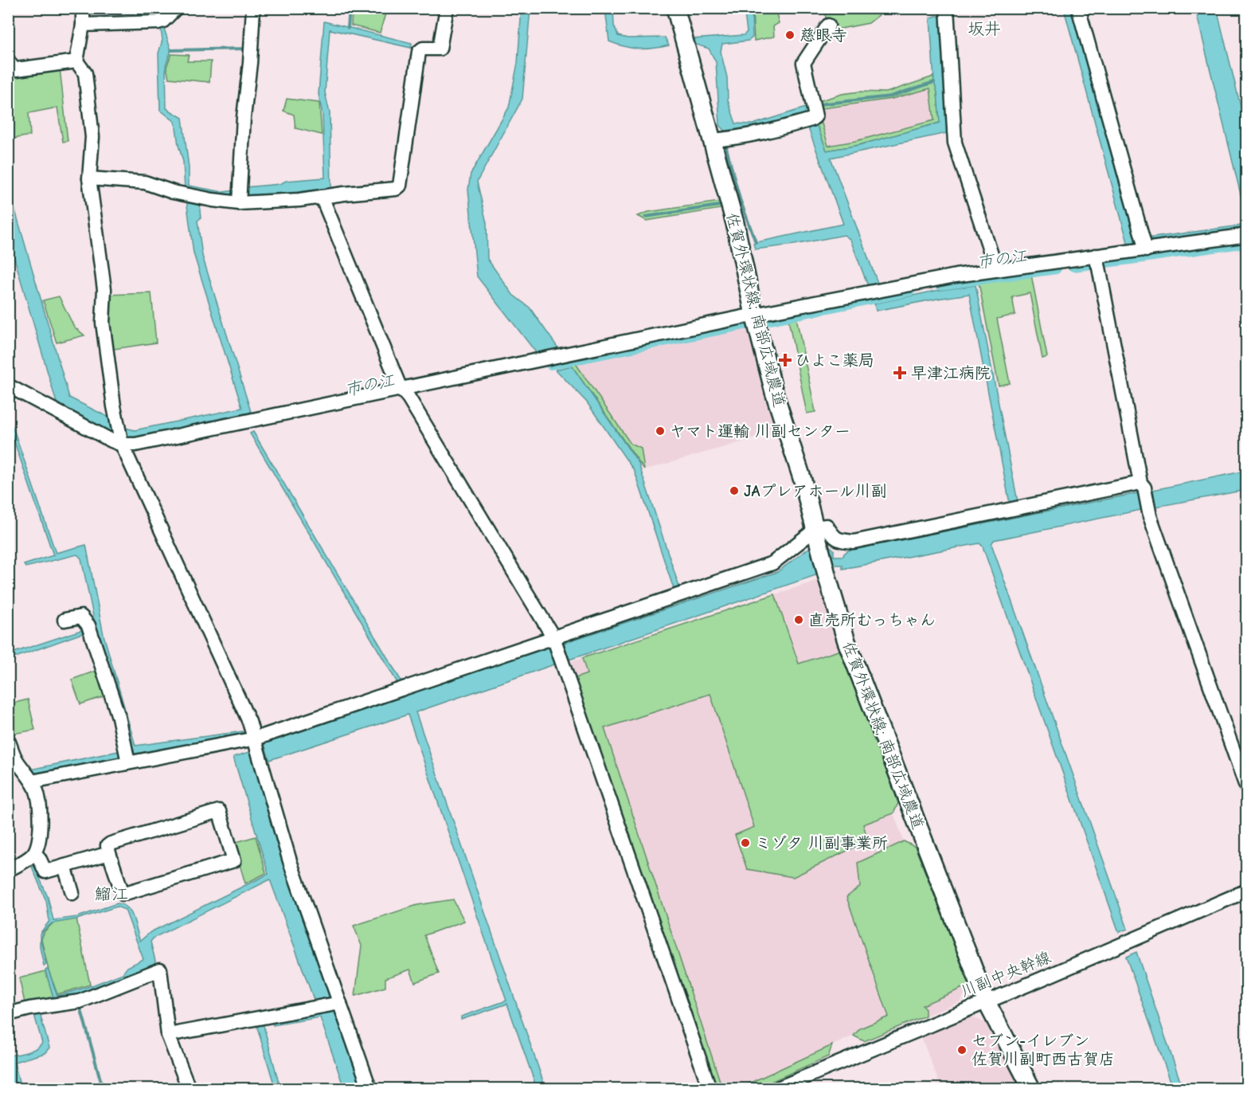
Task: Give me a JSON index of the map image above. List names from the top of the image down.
{
  "streets": {
    "main road": ["佐賀外環状線; 南部広域農道"],
    "street": ["川副中央幹線"]
  },
  "crossings": [
    ["佐賀外環状線; 南部広域農道", "川副中央幹線"]
  ],
  "districts": ["坂井", "鰡江"],
  "water": ["市の江"],
  "places": {
    "other": [
      "慈眼寺",
      "ヤマト運輸 川副センター",
      "JAプレアホール川副",
      "直売所むっちゃん",
      "ミゾタ 川副事業所",
      "セブン-イレブン 佐賀川副町西古賀店"
    ],
    "health": ["ひよこ薬局", "早津江病院"]
  }
}
